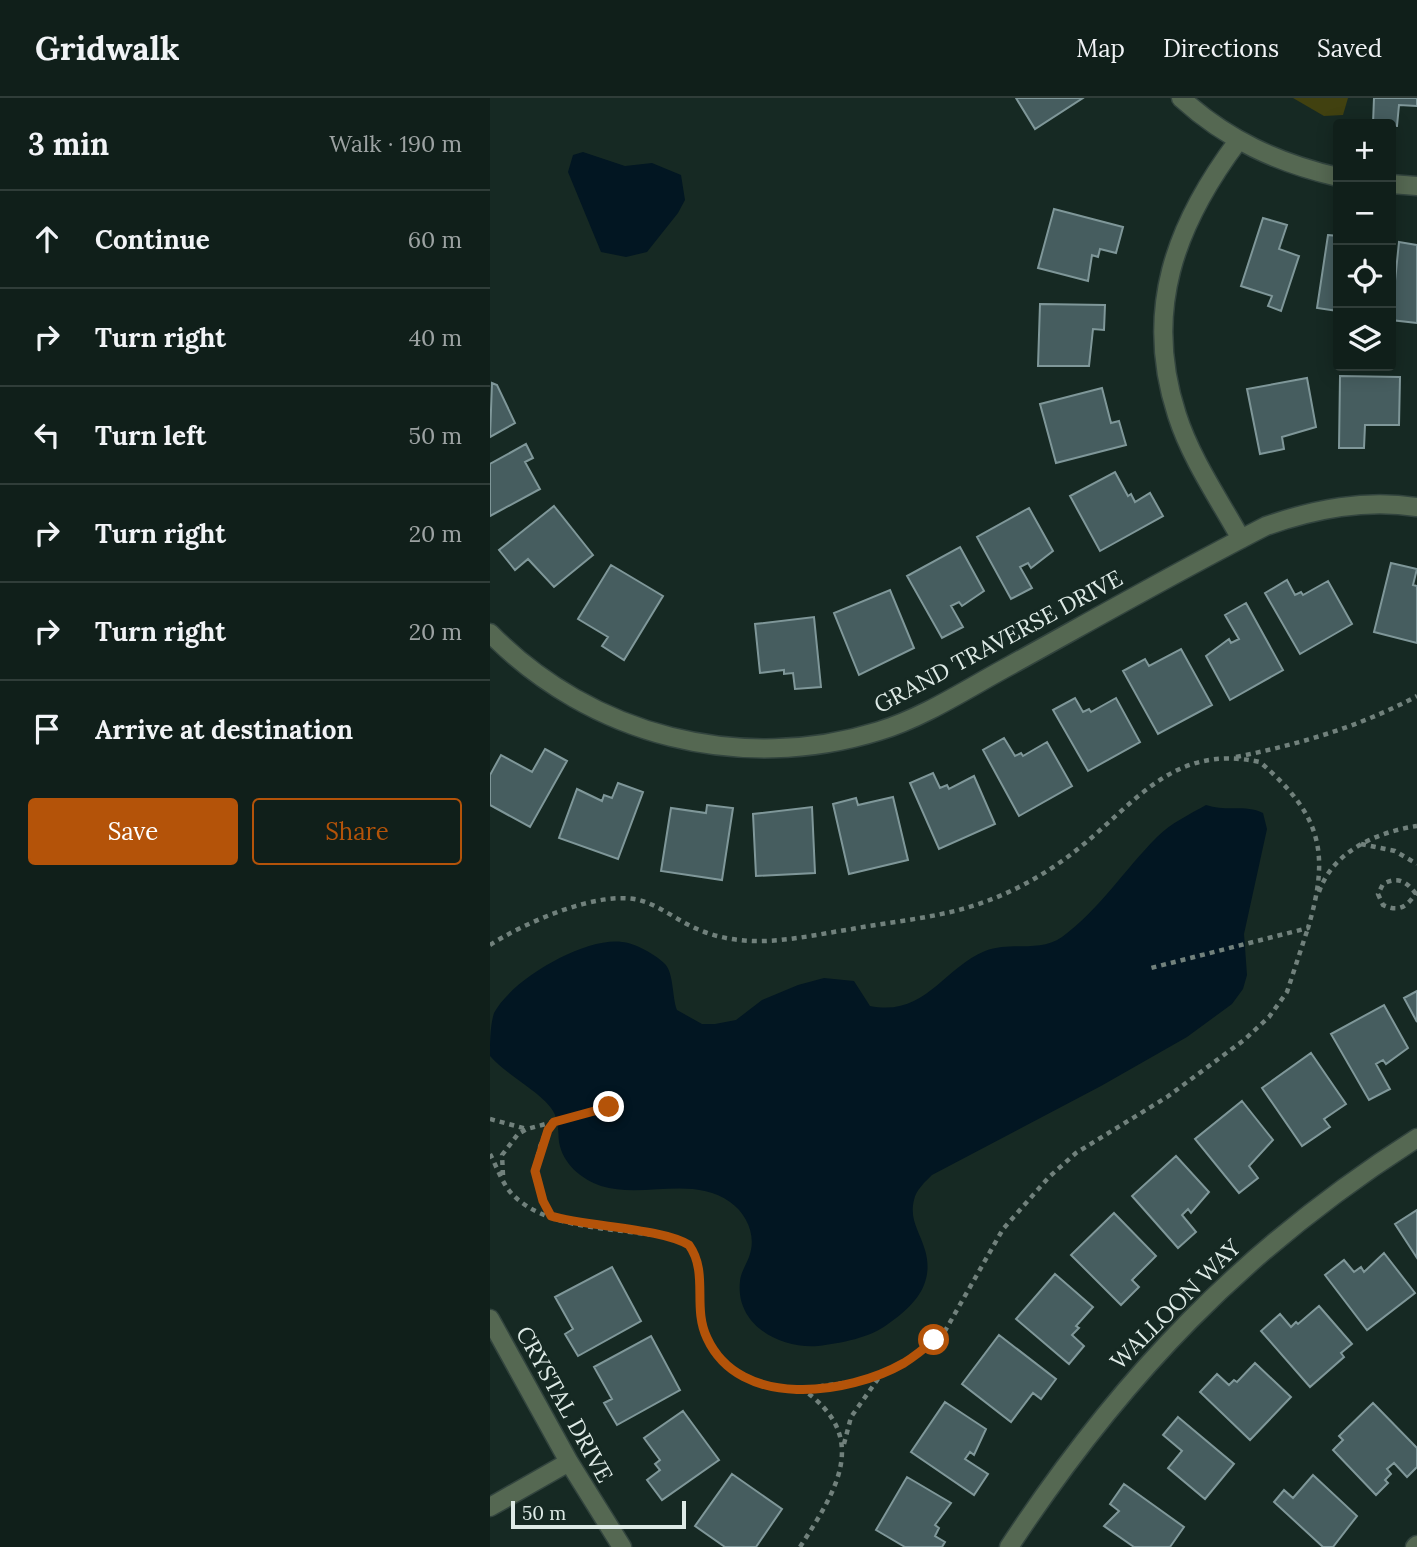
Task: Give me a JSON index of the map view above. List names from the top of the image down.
{
  "streets": {
    "street": ["GRAND TRAVERSE DRIVE", "WALLOON WAY", "CRYSTAL DRIVE"]
  },
  "scale_bar": "50 m",
  "page": {
    "header": "Gridwalk",
    "nav": ["Map", "Directions", "Saved"],
    "heading": ["3 min", "Walk · 190 m"],
    "map_buttons": ["+", "−"],
    "list": [
      ["Continue", "60 m"],
      ["Turn right", "40 m"],
      ["Turn left", "50 m"],
      ["Turn right", "20 m"],
      ["Turn right", "20 m"],
      "Arrive at destination"
    ],
    "buttons": ["Save", "Share"],
    "scale": "50 m"
  }
}
